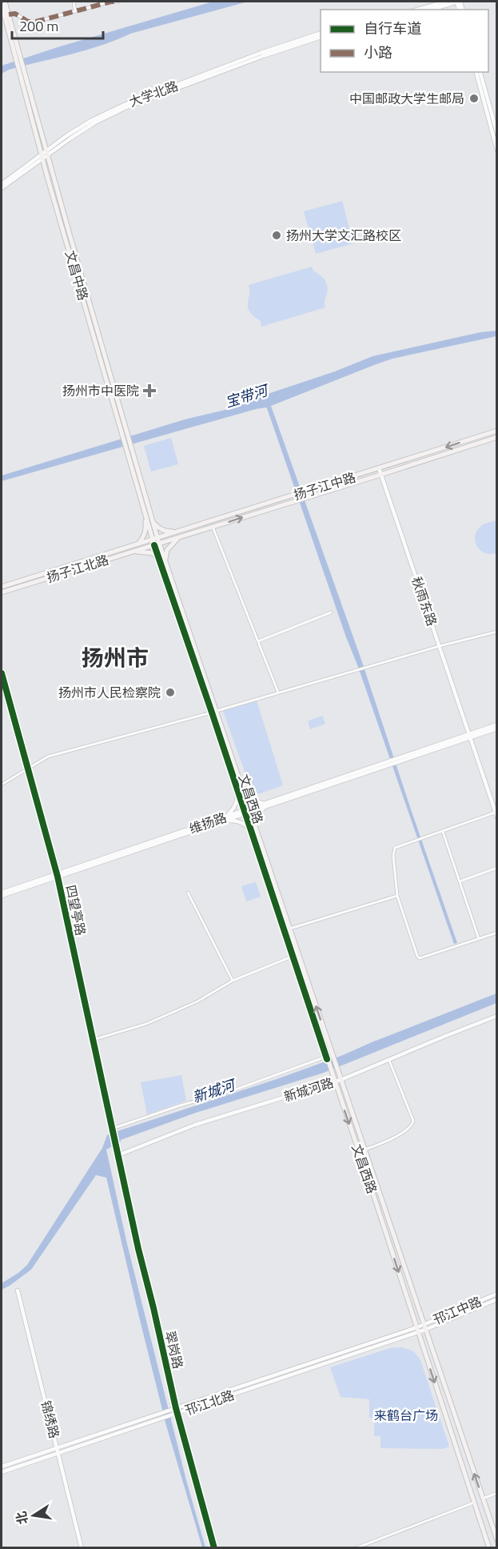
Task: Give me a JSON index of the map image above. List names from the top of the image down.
{
  "streets": {
    "main road": [
      "文昌中路",
      "扬子江中路",
      "扬子江北路",
      "文昌西路"
    ],
    "street": [
      "大学北路",
      "秋雨东路",
      "维扬路",
      "四望亭路",
      "新城河路",
      "邗江中路",
      "翠岗路",
      "邗江北路",
      "锦绣路"
    ]
  },
  "crossings": [
    ["大学北路", "文昌中路"],
    ["文昌中路", "扬子江中路"],
    ["文昌中路", "扬子江北路"],
    ["扬子江中路", "扬子江北路"],
    ["扬子江中路", "秋雨东路"],
    ["扬子江中路", "文昌西路"],
    ["扬子江北路", "文昌西路"],
    ["秋雨东路", "维扬路"],
    ["文昌西路", "维扬路"],
    ["文昌西路", "新城河路"],
    ["文昌西路", "邗江中路"],
    ["文昌西路", "邗江北路"],
    ["维扬路", "四望亭路"],
    ["四望亭路", "新城河路"],
    ["四望亭路", "翠岗路"],
    ["新城河路", "翠岗路"],
    ["邗江中路", "邗江北路"],
    ["翠岗路", "邗江北路"],
    ["邗江北路", "锦绣路"]
  ],
  "districts": ["扬州市"],
  "water": ["宝带河", "新城河"],
  "parks": ["来鹤台广场"],
  "places": {
    "other": ["中国邮政大学生邮局", "扬州大学文汇路校区", "扬州市人民检察院"],
    "health": ["扬州市中医院"]
  },
  "legend": ["自行车道", "小路"],
  "scale_bar": "200 m",
  "north": "left"
}
